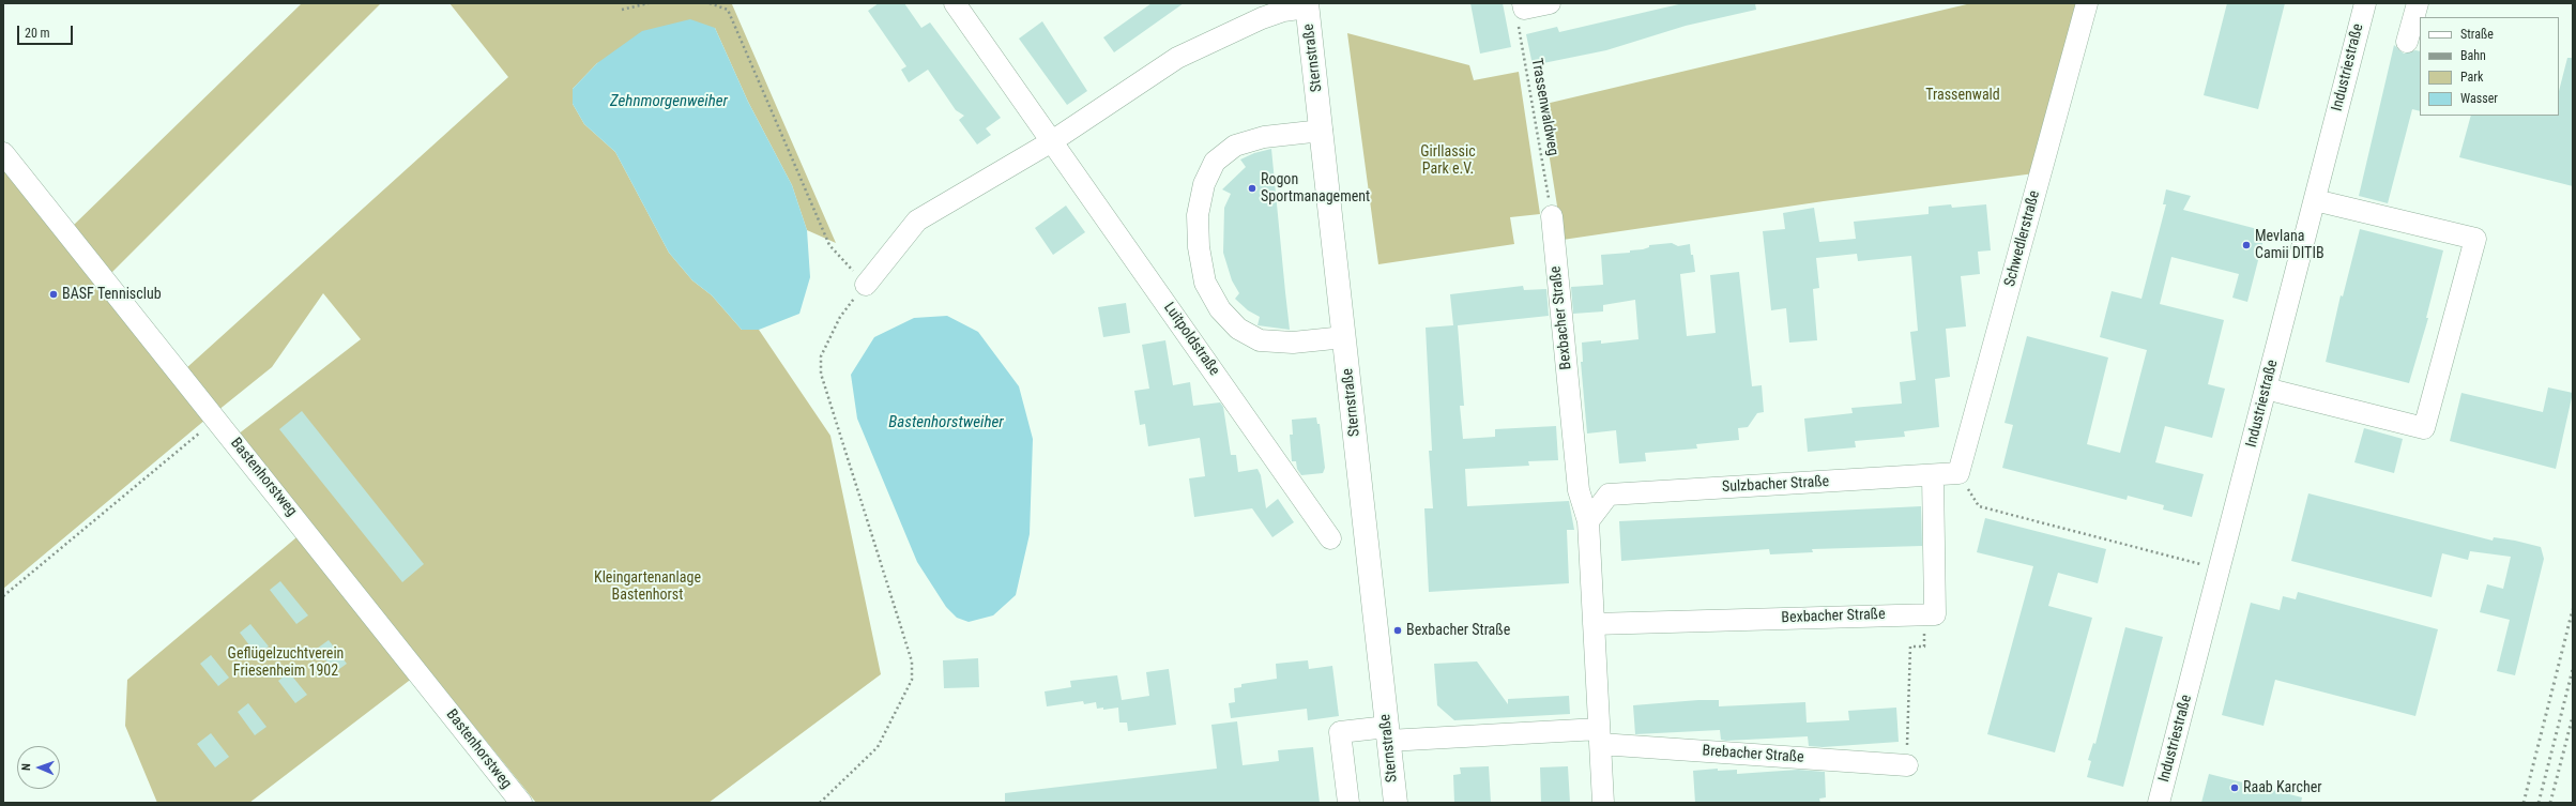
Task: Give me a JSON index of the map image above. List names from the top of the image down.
{
  "streets": {
    "main road": ["Sternstraße"],
    "street": [
      "Industriestraße",
      "Schwedlerstraße",
      "Bexbacher Straße",
      "Luitpoldstraße",
      "Bastenhorstweg",
      "Sulzbacher Straße",
      "Brebacher Straße"
    ],
    "path": ["Trassenwaldweg"]
  },
  "crossings": [
    ["Sternstraße", "Brebacher Straße"],
    ["Trassenwaldweg", "Bexbacher Straße"],
    ["Schwedlerstraße", "Sulzbacher Straße"],
    ["Bexbacher Straße", "Sulzbacher Straße"],
    ["Bexbacher Straße", "Brebacher Straße"]
  ],
  "water": ["Zehnmorgenweiher", "Bastenhorstweiher"],
  "parks": [
    "Trassenwald",
    "Girllassic Park e.V.",
    "Kleingartenanlage Bastenhorst",
    "Geflügelzuchtverein Friesenheim 1902"
  ],
  "places": [
    "Rogon Sportmanagement",
    "Mevlana Camii DITIB",
    "BASF Tennisclub",
    "Bexbacher Straße",
    "Raab Karcher"
  ],
  "legend": [
    "Straße",
    "Bahn",
    "Park",
    "Wasser"
  ],
  "scale_bar": "20 m",
  "north": "left"
}
